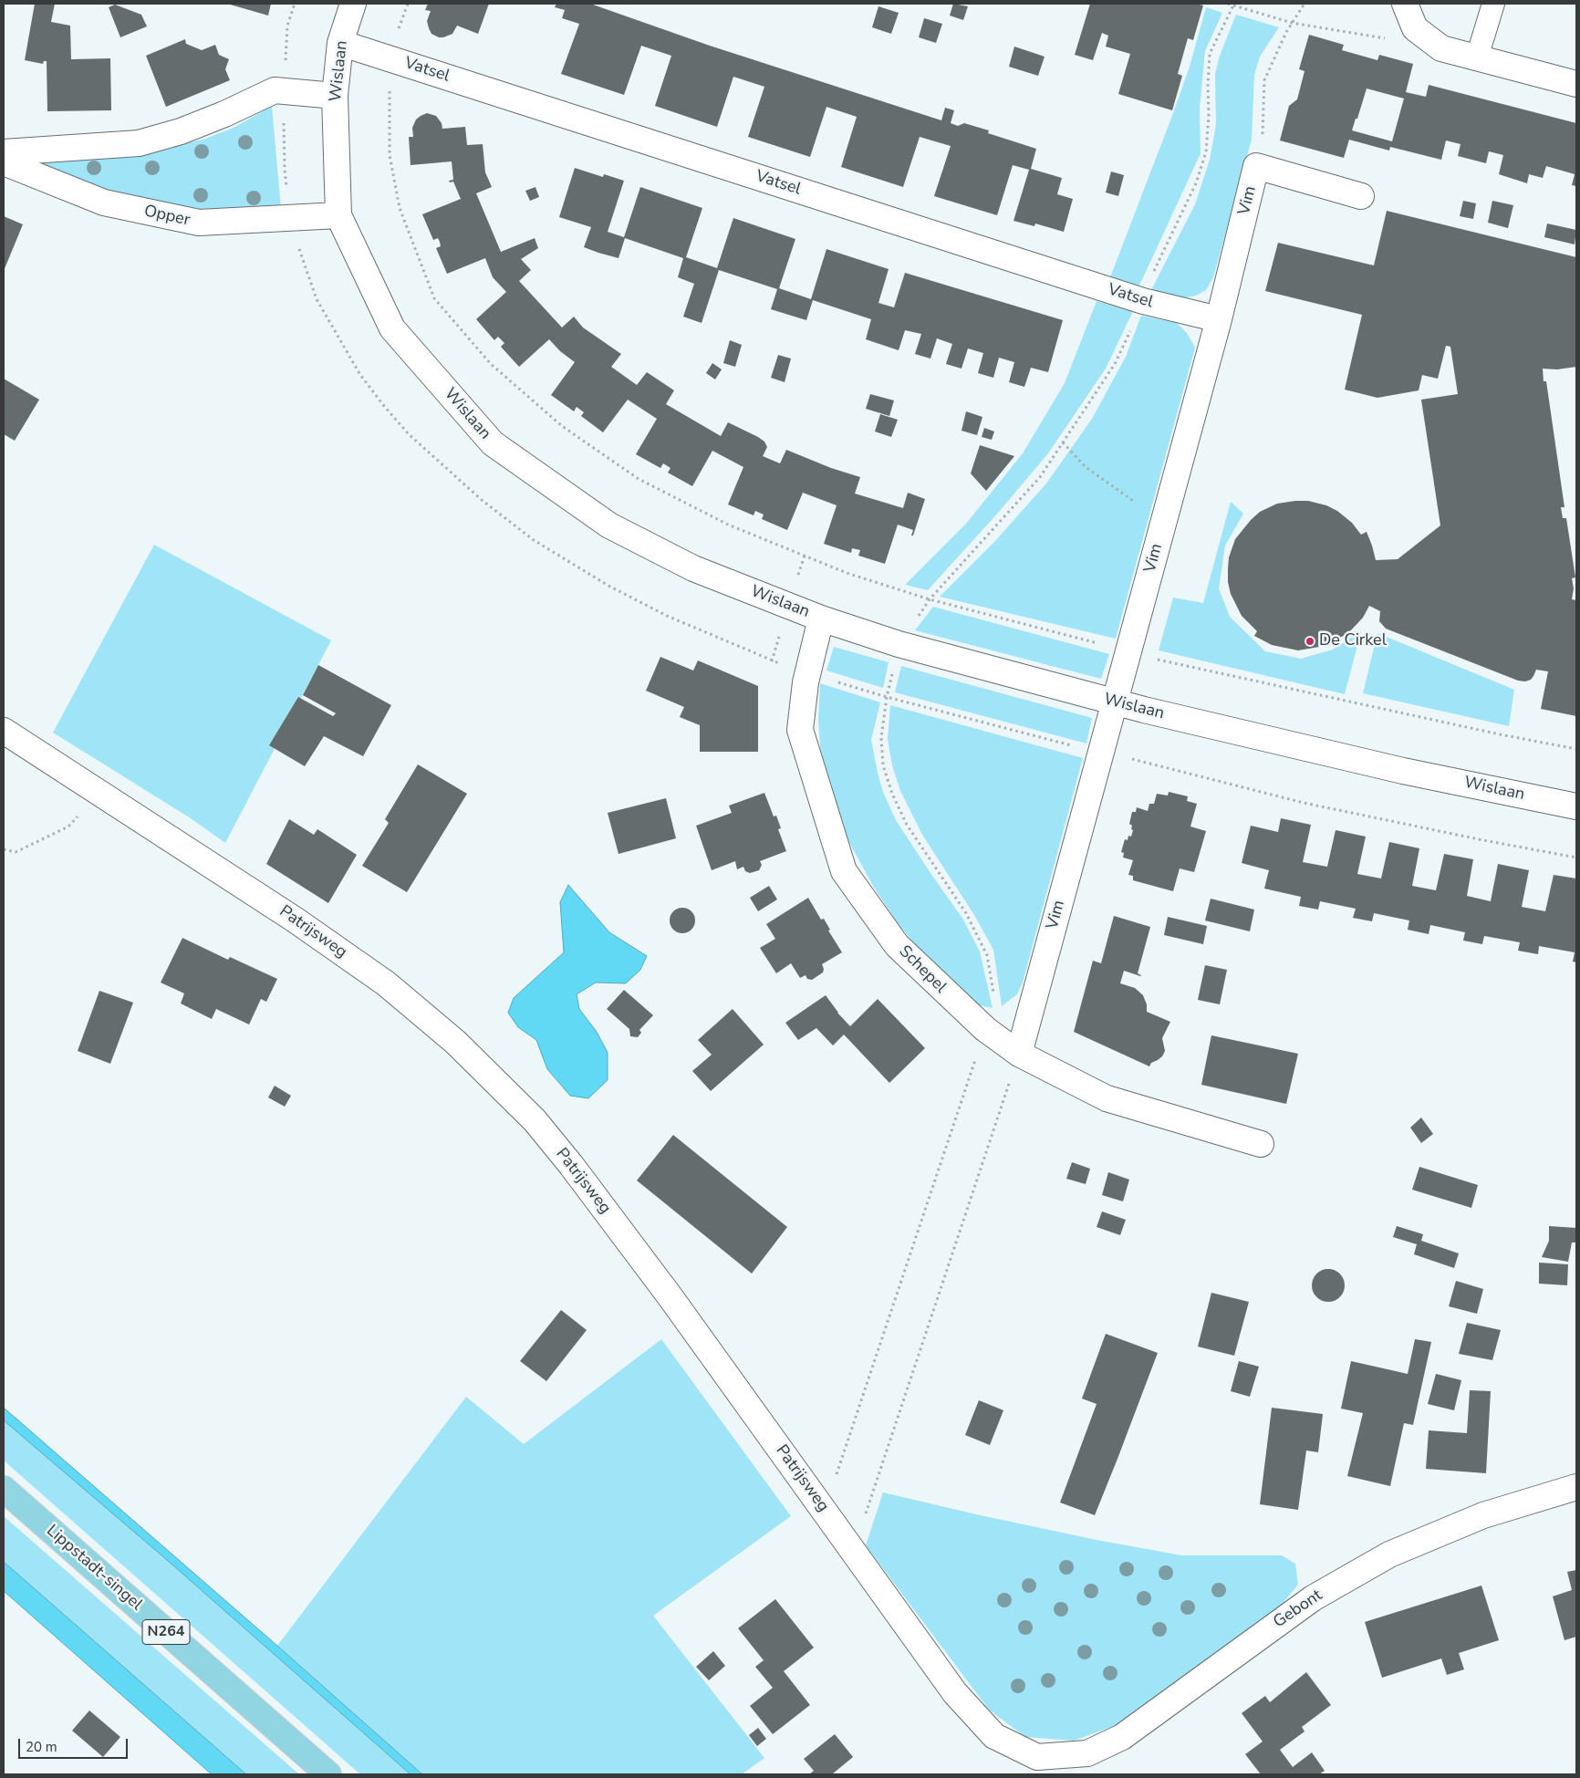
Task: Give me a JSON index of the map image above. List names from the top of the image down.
{
  "streets": {
    "main road": ["Lippstadt-singel", "N264"],
    "street": [
      "Vatsel",
      "Wislaan",
      "Vim",
      "Opper",
      "Patrijsweg",
      "Schepel",
      "Gebont"
    ]
  },
  "crossings": [
    ["Vatsel", "Wislaan"],
    ["Vatsel", "Vim"],
    ["Wislaan", "Vim"],
    ["Wislaan", "Opper"],
    ["Wislaan", "Schepel"],
    ["Vim", "Schepel"],
    ["Patrijsweg", "Gebont"]
  ],
  "places": ["De Cirkel"],
  "scale_bar": "20 m"
}
